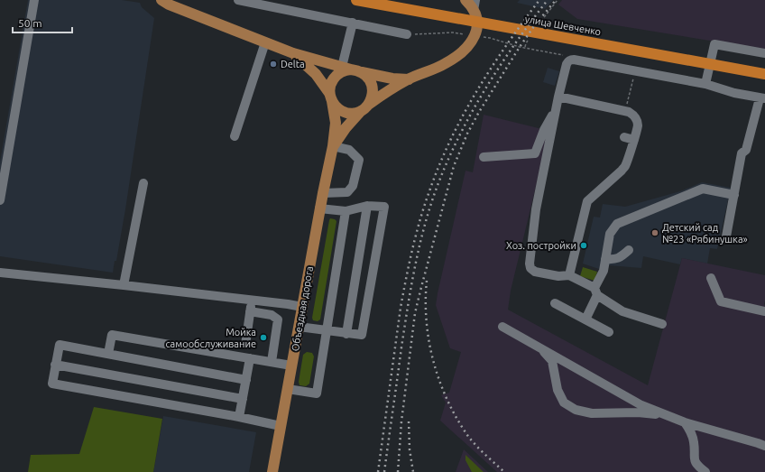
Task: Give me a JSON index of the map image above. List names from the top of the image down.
{
  "streets": {
    "highway": ["улица Шевченко"],
    "main road": ["Объездная дорога"]
  },
  "places": [
    "Delta",
    "Детский сад №23 «Рябинушка»",
    "Хоз. постройки",
    "Мойка самообслуживание"
  ],
  "scale_bar": "50 m"
}
